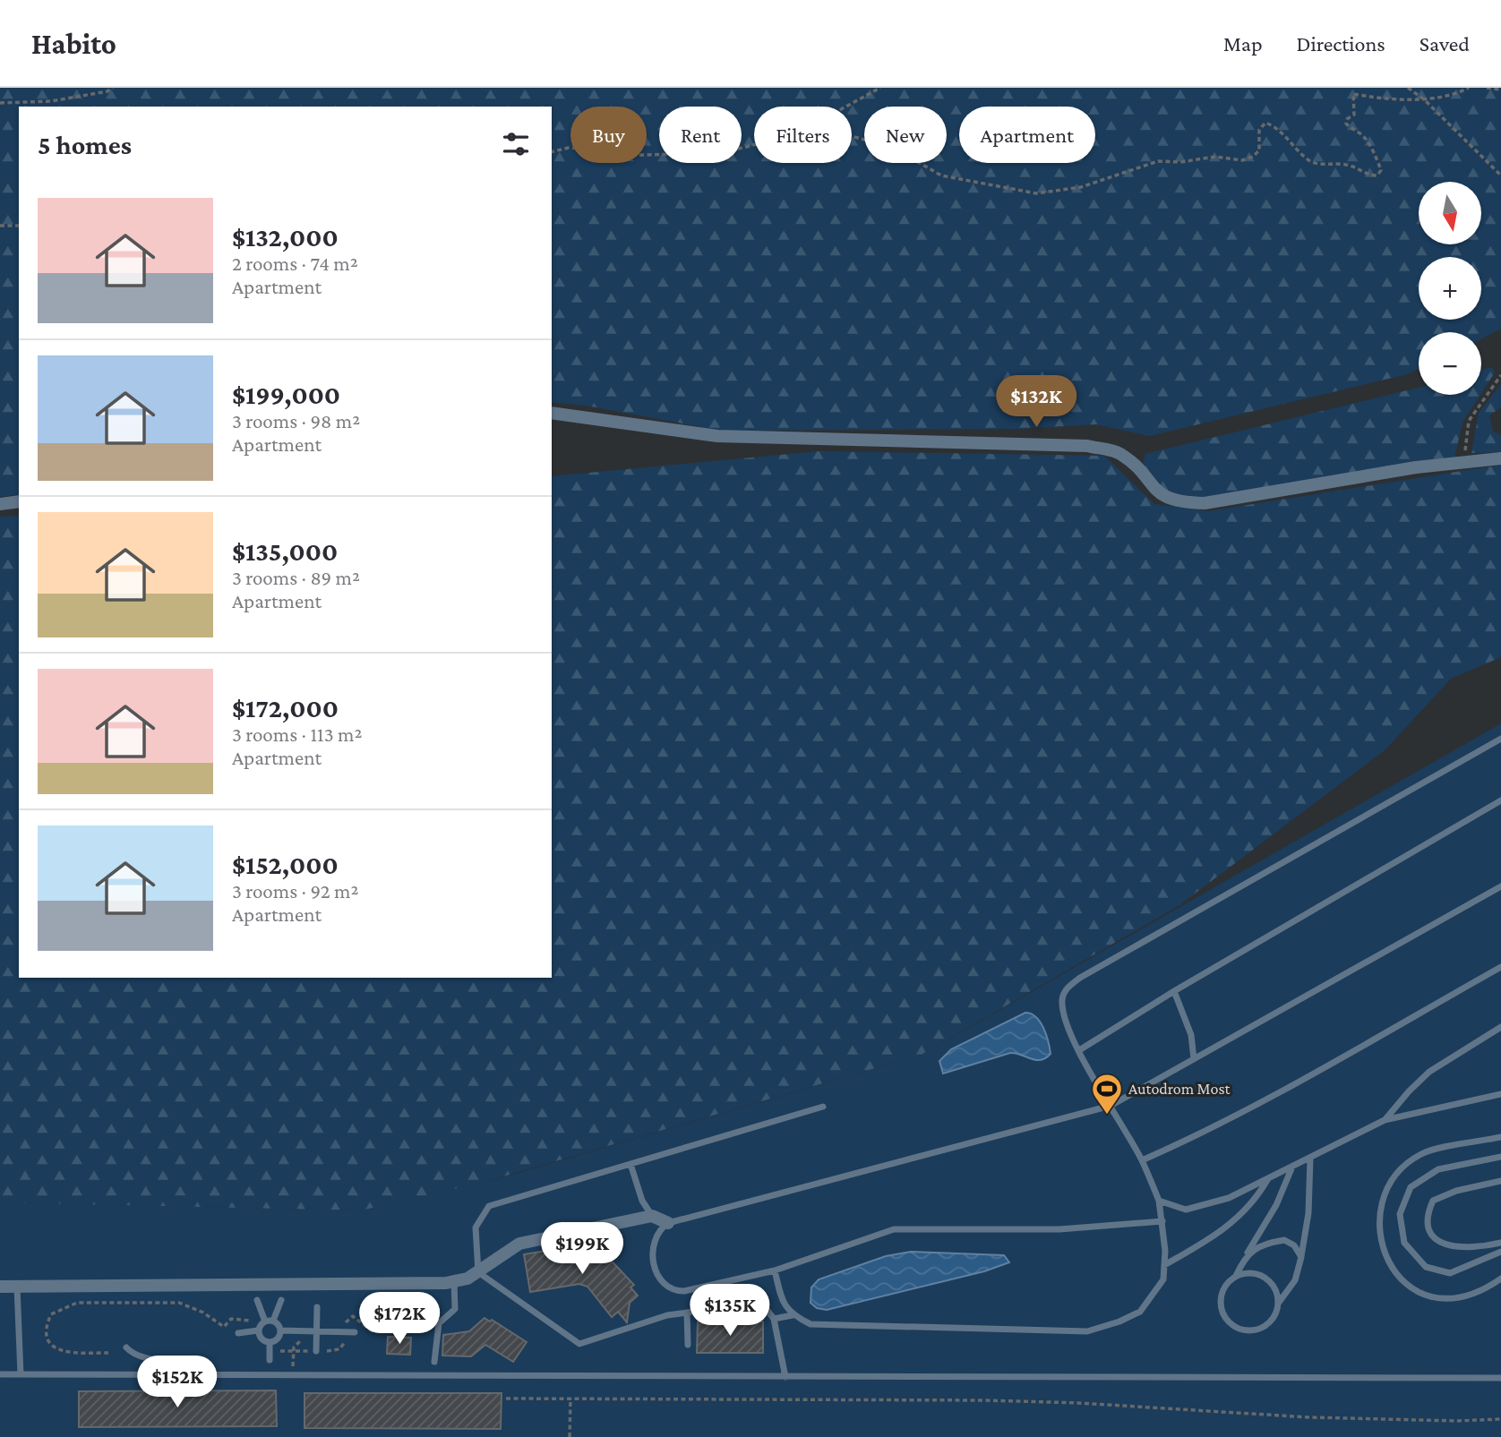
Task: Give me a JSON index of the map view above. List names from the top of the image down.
{
  "places": {
    "sports": ["Autodrom Most"]
  },
  "north": "bottom",
  "page": {
    "header": "Habito",
    "nav": ["Map", "Directions", "Saved"],
    "chip": [
      "Buy",
      "Rent",
      "Filters",
      "New",
      "Apartment"
    ],
    "heading": "5 homes",
    "map_buttons": ["+", "−"],
    "list": [
      {
        "name": "$132,000",
        "note": "2 rooms · 74 m² · Apartment"
      },
      {
        "name": "$199,000",
        "note": "3 rooms · 98 m² · Apartment"
      },
      {
        "name": "$135,000",
        "note": "3 rooms · 89 m² · Apartment"
      },
      {
        "name": "$172,000",
        "note": "3 rooms · 113 m² · Apartment"
      },
      {
        "name": "$152,000",
        "note": "3 rooms · 92 m² · Apartment"
      }
    ],
    "price": [
      "$132K",
      "$199K",
      "$135K",
      "$172K",
      "$152K"
    ]
  }
}
